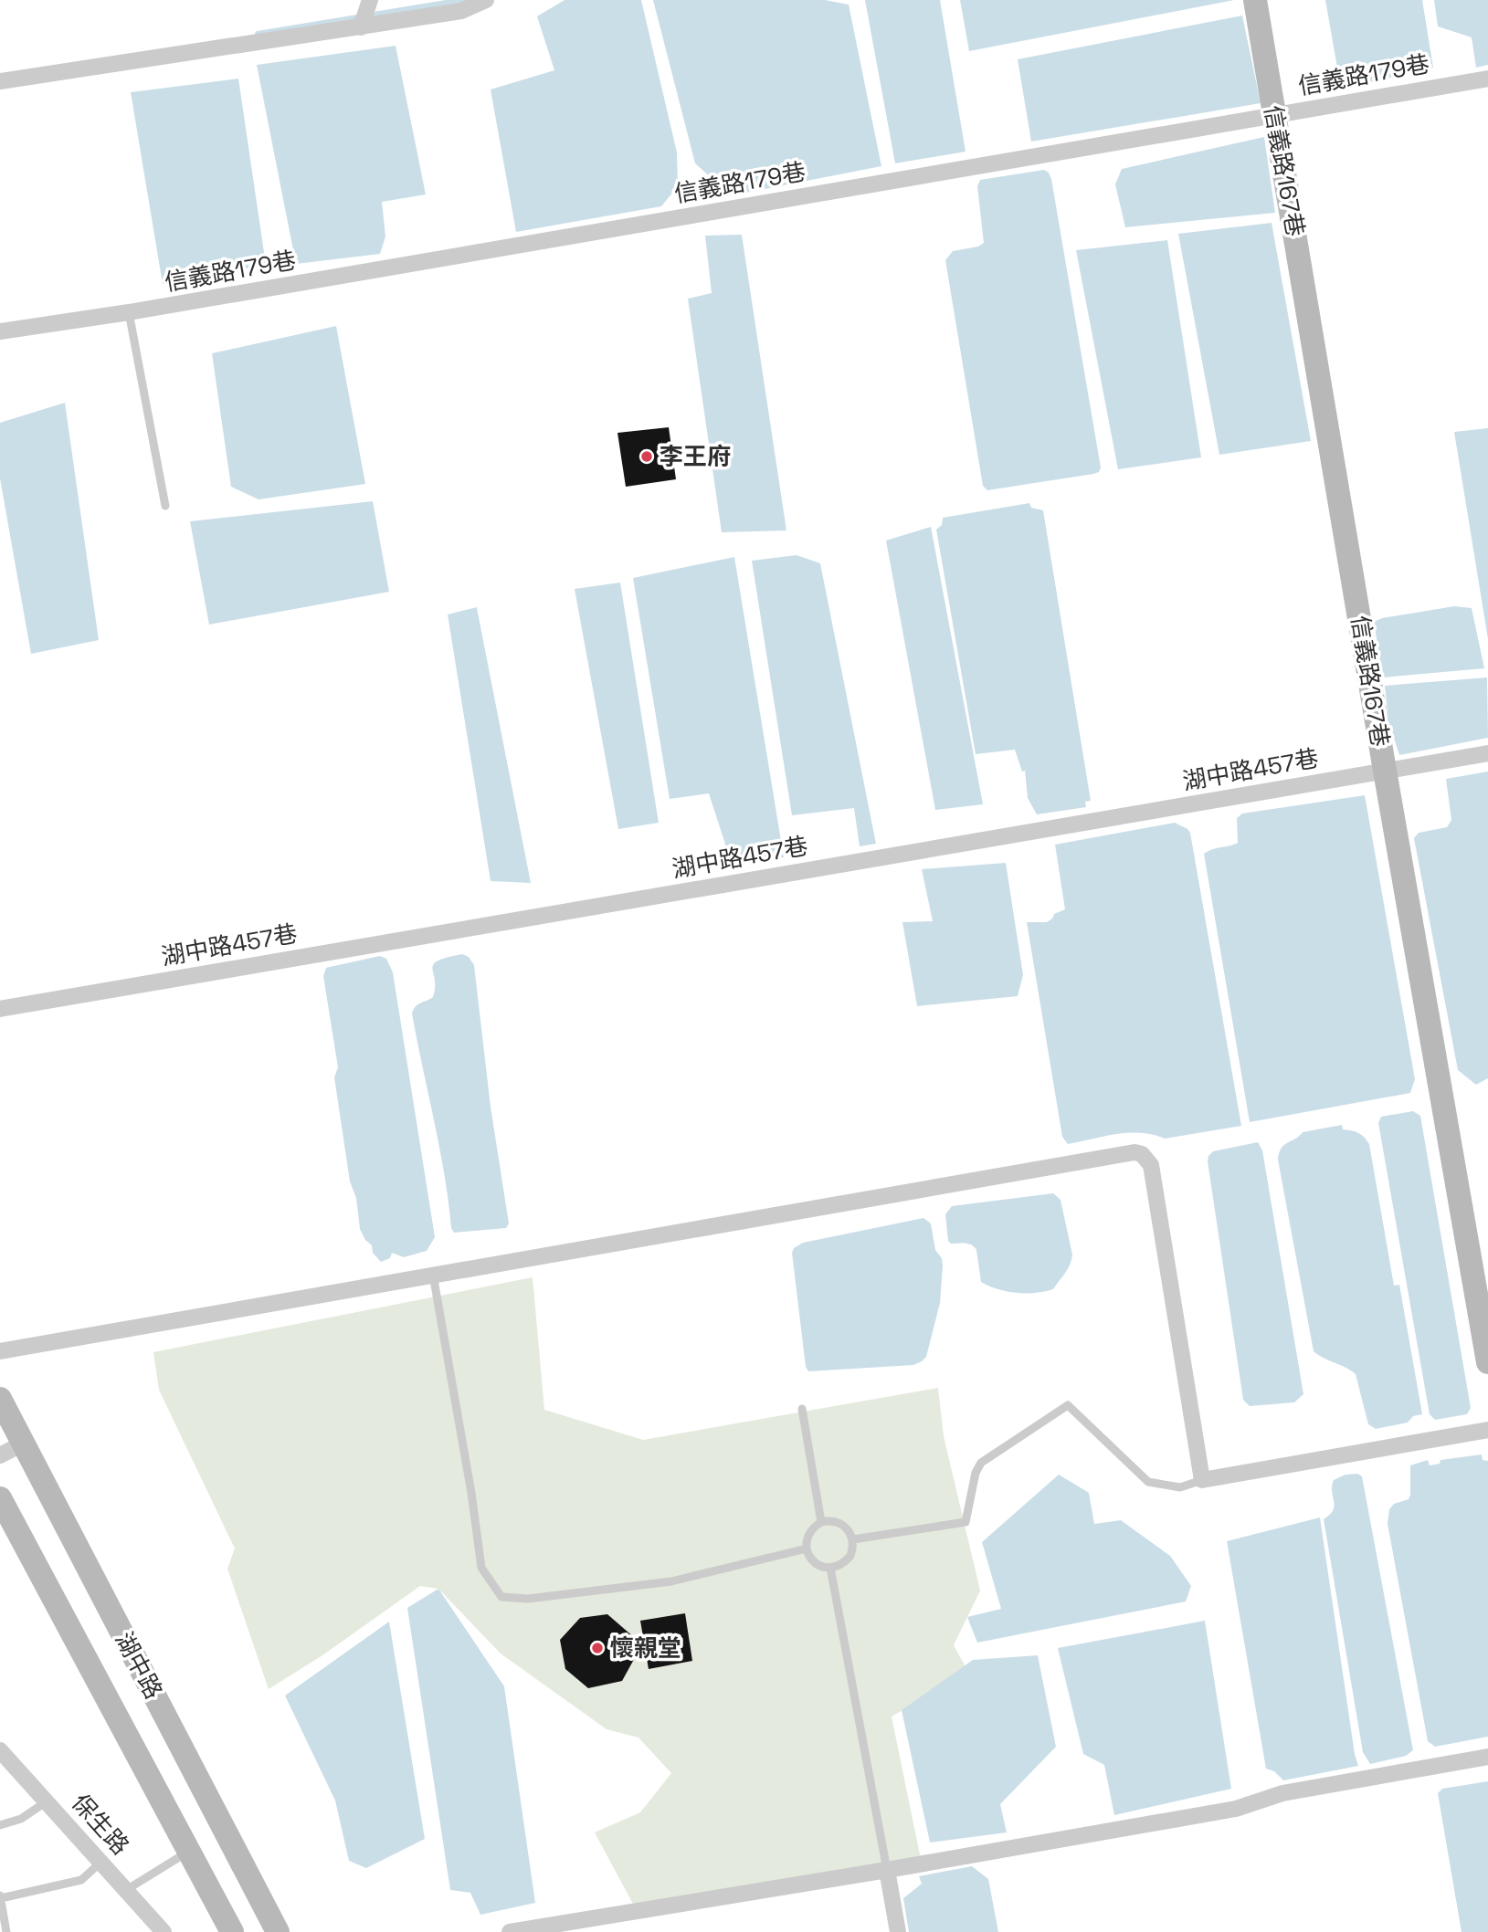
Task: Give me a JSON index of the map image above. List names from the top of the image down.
{
  "streets": {
    "street": [
      "信義路179巷",
      "信義路167巷",
      "湖中路457巷",
      "湖中路",
      "保生路"
    ]
  },
  "crossings": [
    ["信義路179巷", "信義路167巷"],
    ["信義路167巷", "湖中路457巷"]
  ],
  "places": ["李王府", "懷親堂"]
}
